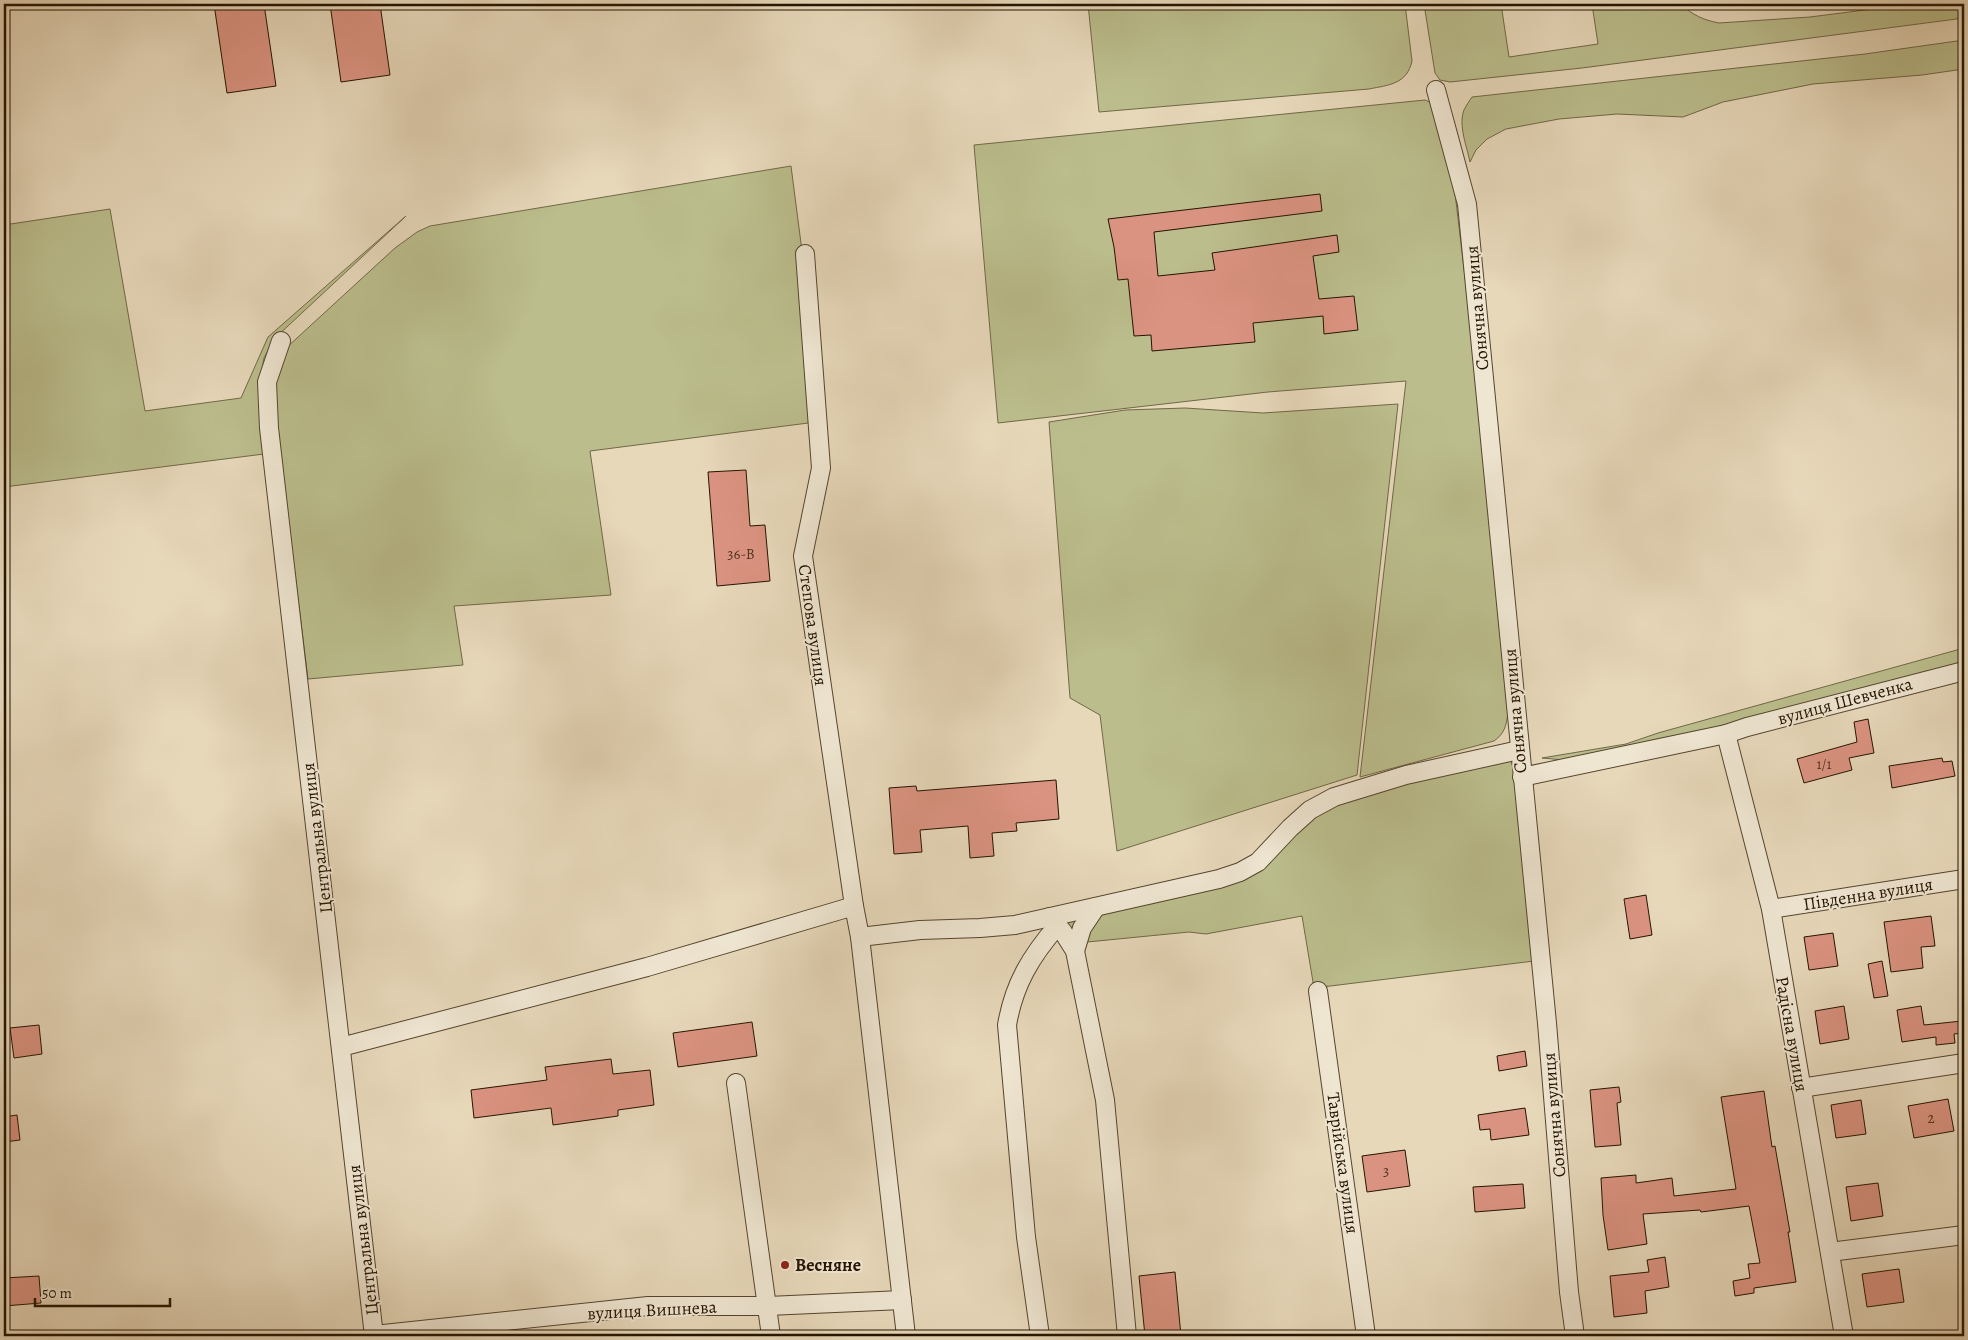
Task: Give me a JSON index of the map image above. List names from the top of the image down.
{
  "streets": {
    "street": [
      "Сонячна вулиця",
      "Степова вулиця",
      "вулиця Шевченка",
      "Центральна вулиця",
      "Південна вулиця",
      "Радісна вулиця",
      "Таврійська вулиця",
      "вулиця Вишнева"
    ]
  },
  "crossings": [
    ["Сонячна вулиця", "вулиця Шевченка"],
    ["Степова вулиця", "вулиця Вишнева"],
    ["вулиця Шевченка", "Радісна вулиця"],
    ["Центральна вулиця", "вулиця Вишнева"],
    ["Південна вулиця", "Радісна вулиця"]
  ],
  "places": ["Весняне"],
  "house_numbers": [
    "36-В",
    "1/1",
    "2",
    "3"
  ],
  "scale_bar": "50 m"
}
